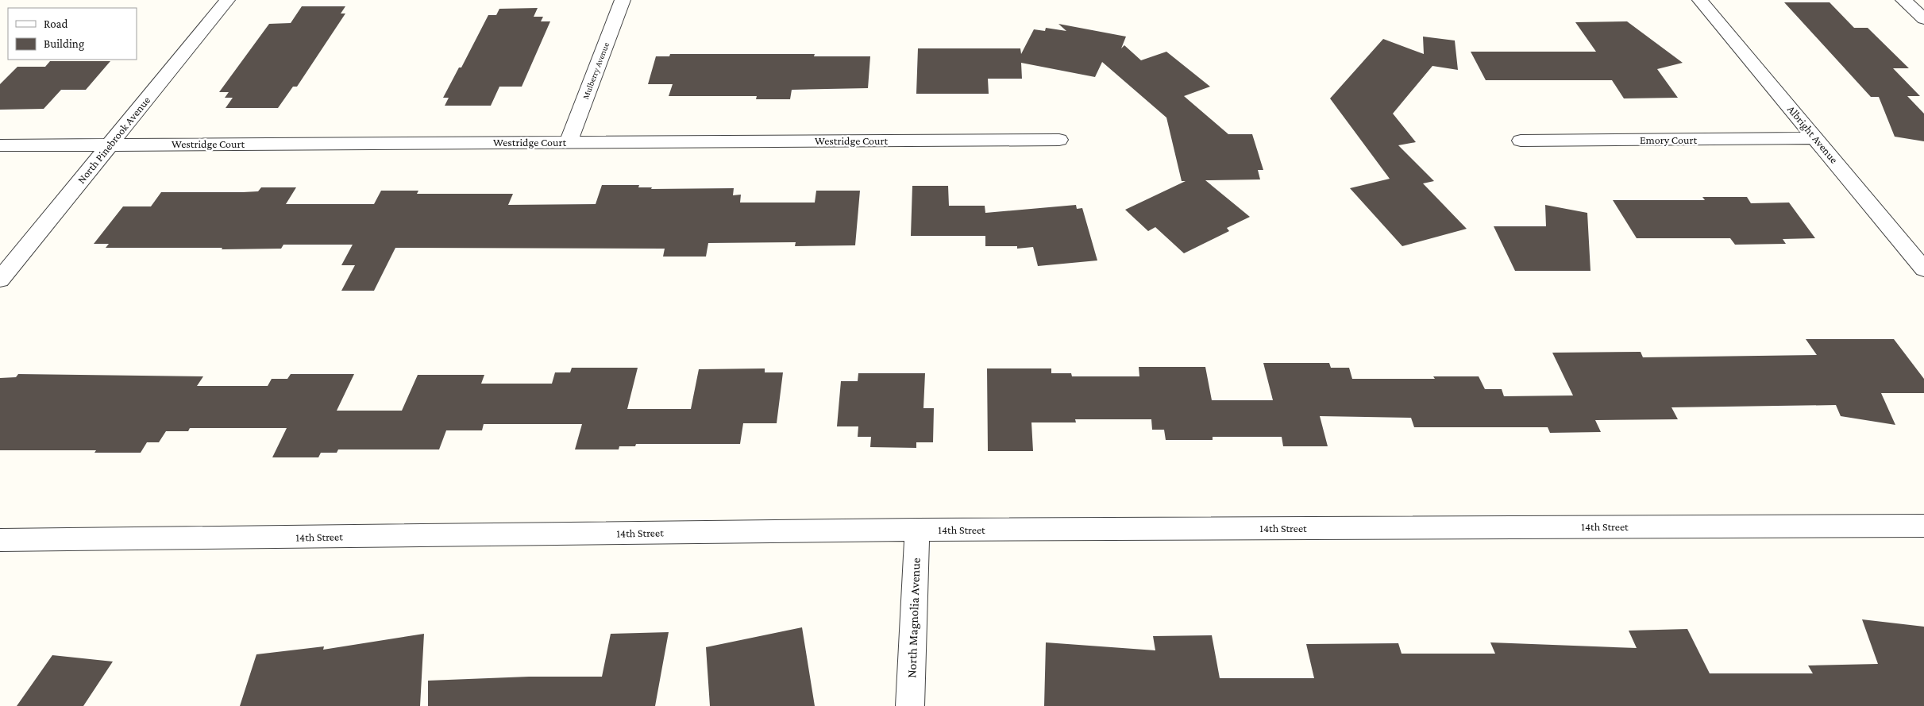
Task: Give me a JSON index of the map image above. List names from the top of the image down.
{
  "streets": {
    "street": [
      "Mulberry Avenue",
      "Albright Avenue",
      "North Pinebrook Avenue",
      "Emory Court",
      "Westridge Court",
      "14th Street",
      "North Magnolia Avenue"
    ]
  },
  "crossings": [
    ["Mulberry Avenue", "Westridge Court"],
    ["Albright Avenue", "Emory Court"],
    ["North Pinebrook Avenue", "Westridge Court"],
    ["14th Street", "North Magnolia Avenue"]
  ],
  "legend": ["Road", "Building"]
}
